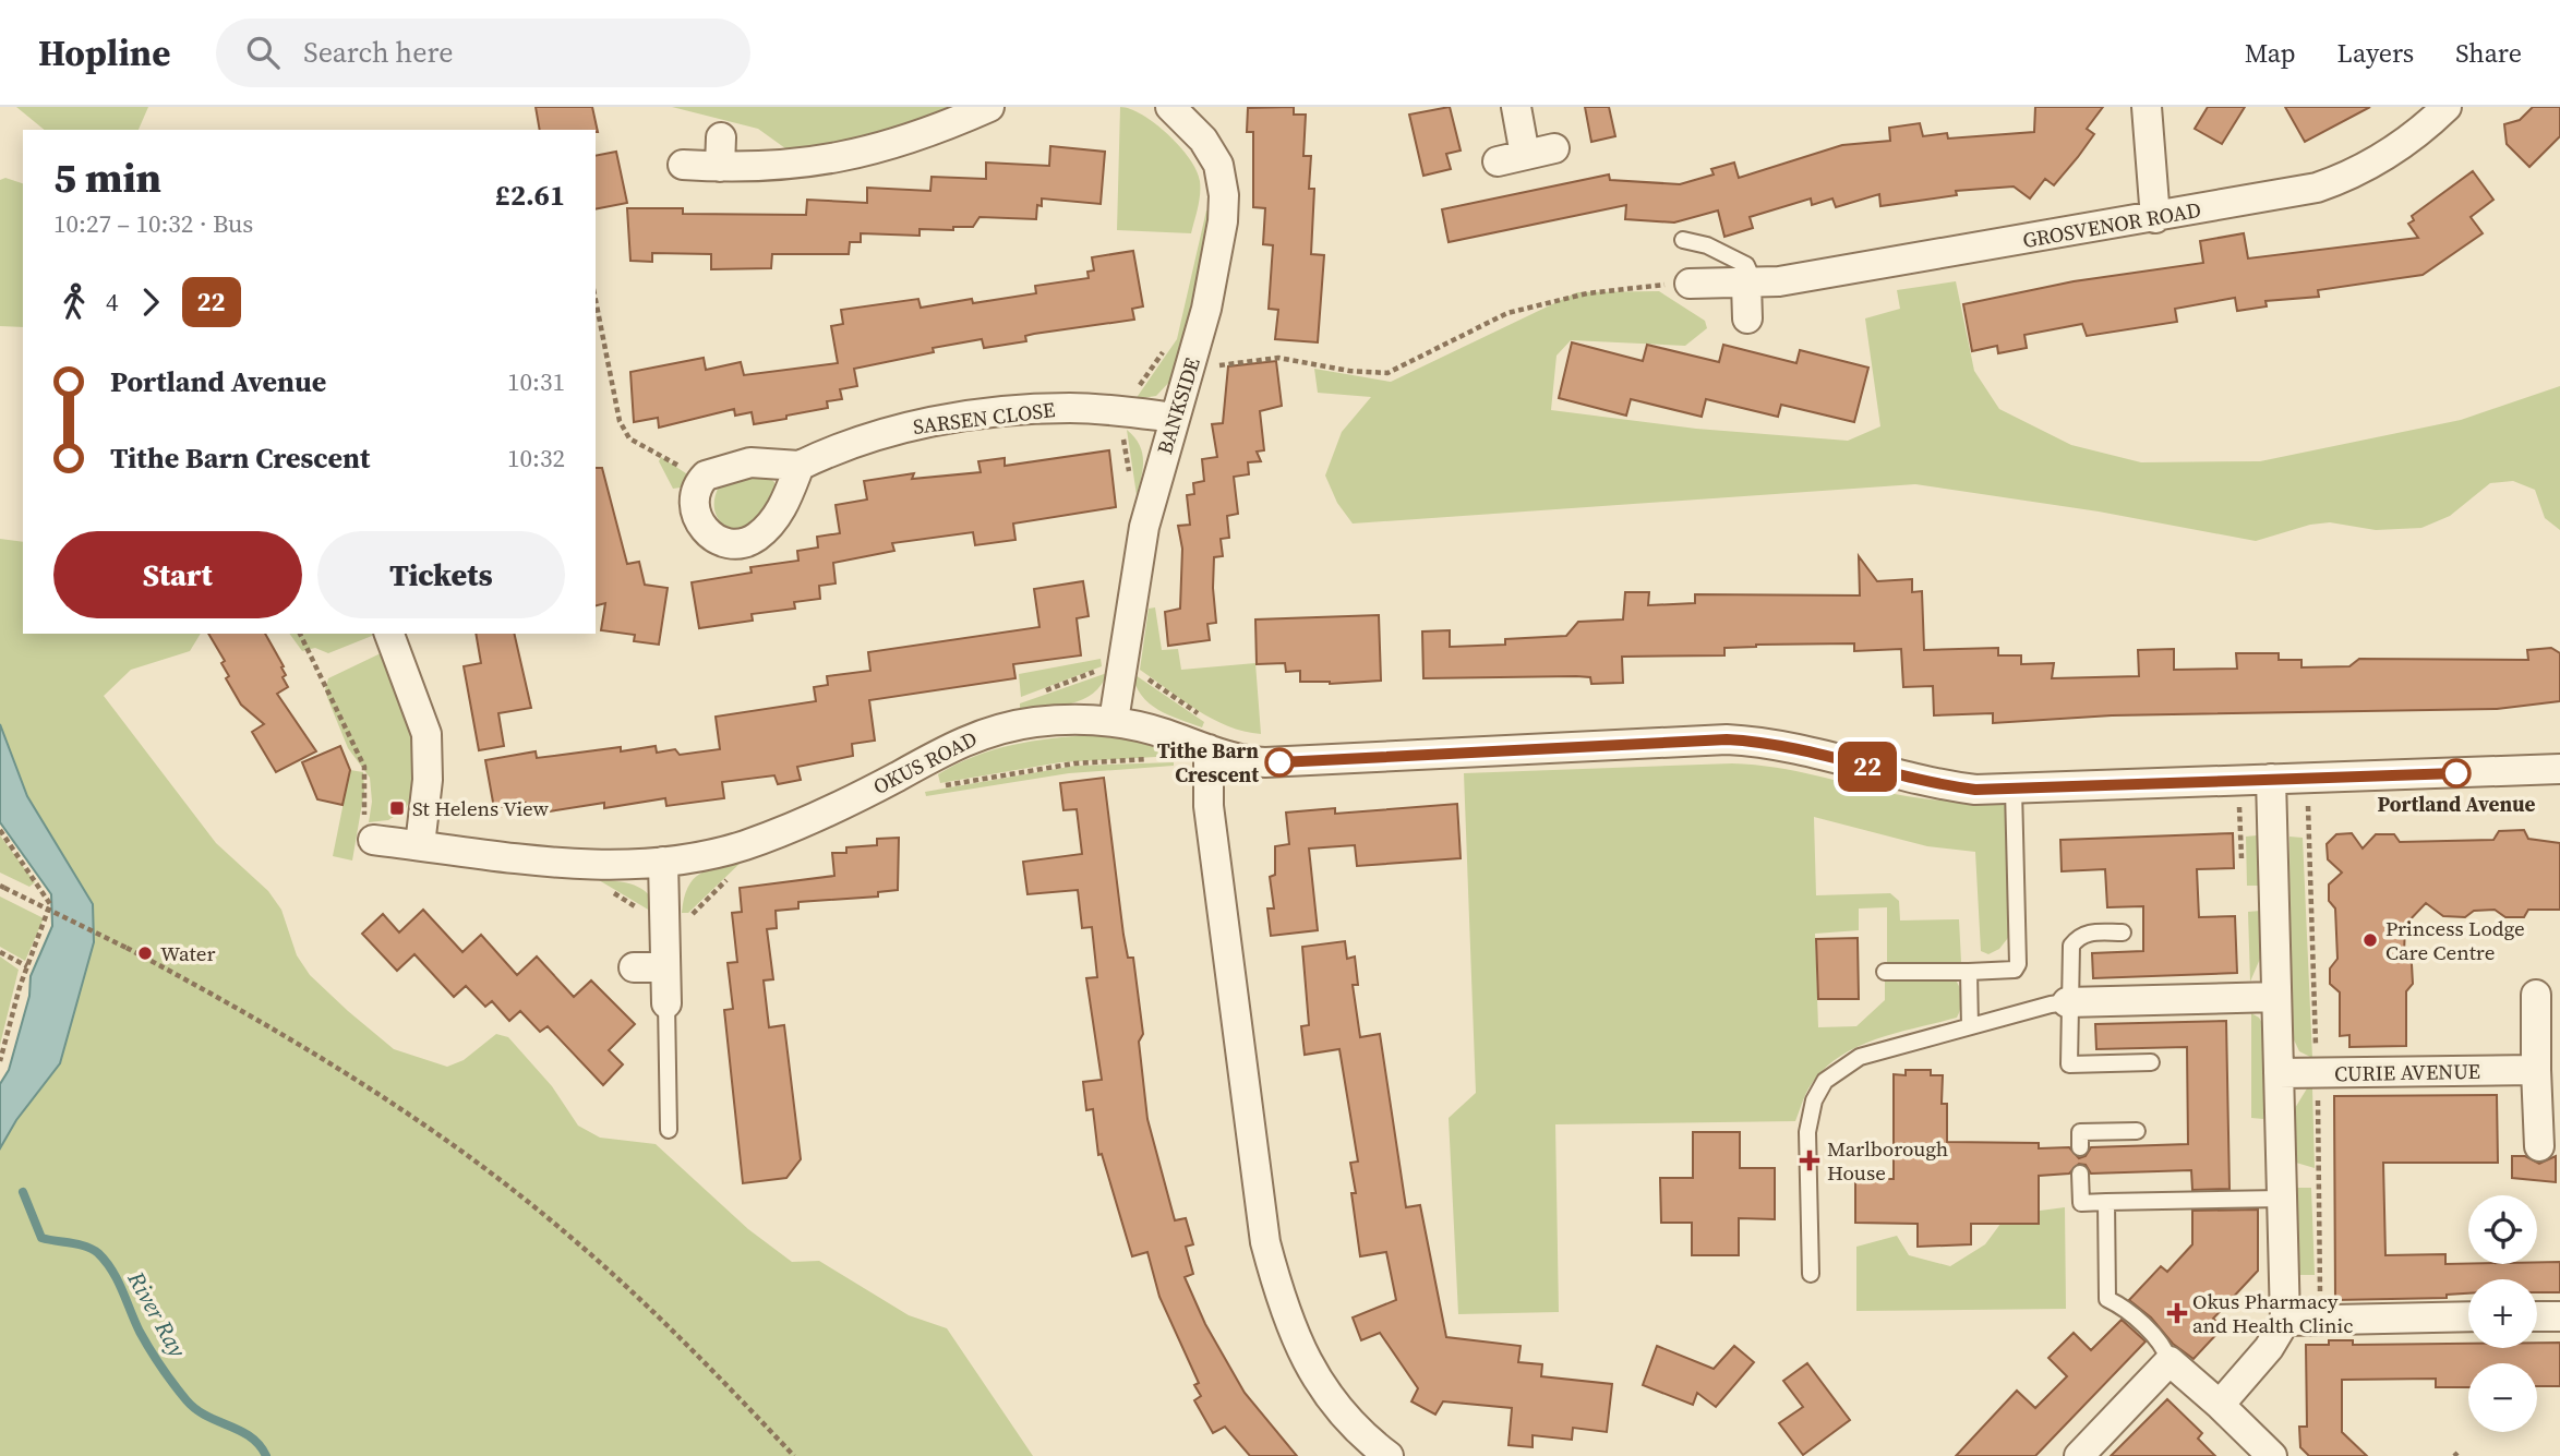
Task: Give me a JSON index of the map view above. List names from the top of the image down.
{
  "streets": {
    "street": [
      "GROSVENOR ROAD",
      "BANKSIDE",
      "SARSEN CLOSE",
      "OKUS ROAD",
      "CURIE AVENUE"
    ]
  },
  "crossings": [
    ["BANKSIDE", "SARSEN CLOSE"],
    ["BANKSIDE", "OKUS ROAD"]
  ],
  "water": ["River Ray"],
  "places": {
    "other": [
      "Tithe Barn Crescent",
      "Portland Avenue",
      "Princess Lodge Care Centre",
      "Water"
    ],
    "transit": ["St Helens View"],
    "health": ["Marlborough House", "Okus Pharmacy and Health Clinic"]
  },
  "lines": ["bus line 22"],
  "page": {
    "header": "Hopline",
    "search": "Search here",
    "nav": ["Map", "Layers", "Share"],
    "on_map": "22",
    "heading": ["5 min", "10:27 – 10:32 · Bus", "£2.61"],
    "legs": ["4", "22"],
    "list": [
      {
        "name": "Portland Avenue",
        "value": "10:31"
      },
      {
        "name": "Tithe Barn Crescent",
        "value": "10:32"
      }
    ],
    "buttons": ["Start", "Tickets"],
    "map_buttons": ["+", "−"]
  }
}
